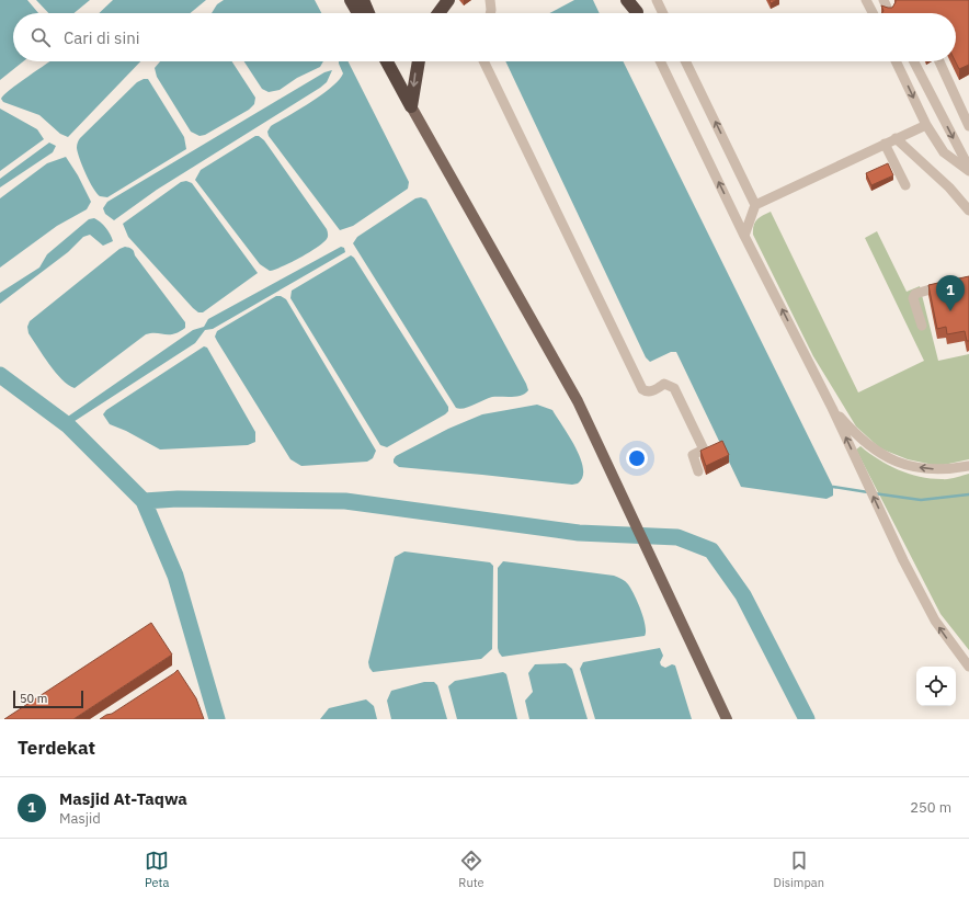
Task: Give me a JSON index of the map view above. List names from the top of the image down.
{
  "scale_bar": "50 m",
  "page": {
    "search": "Cari di sini",
    "pins": "1",
    "scale": "50 m",
    "heading": "Terdekat",
    "list": [
      {
        "mark": "1",
        "name": "Masjid At-Taqwa",
        "note": "Masjid",
        "value": "250 m"
      }
    ],
    "nav": ["Peta", "Rute", "Disimpan"]
  }
}
